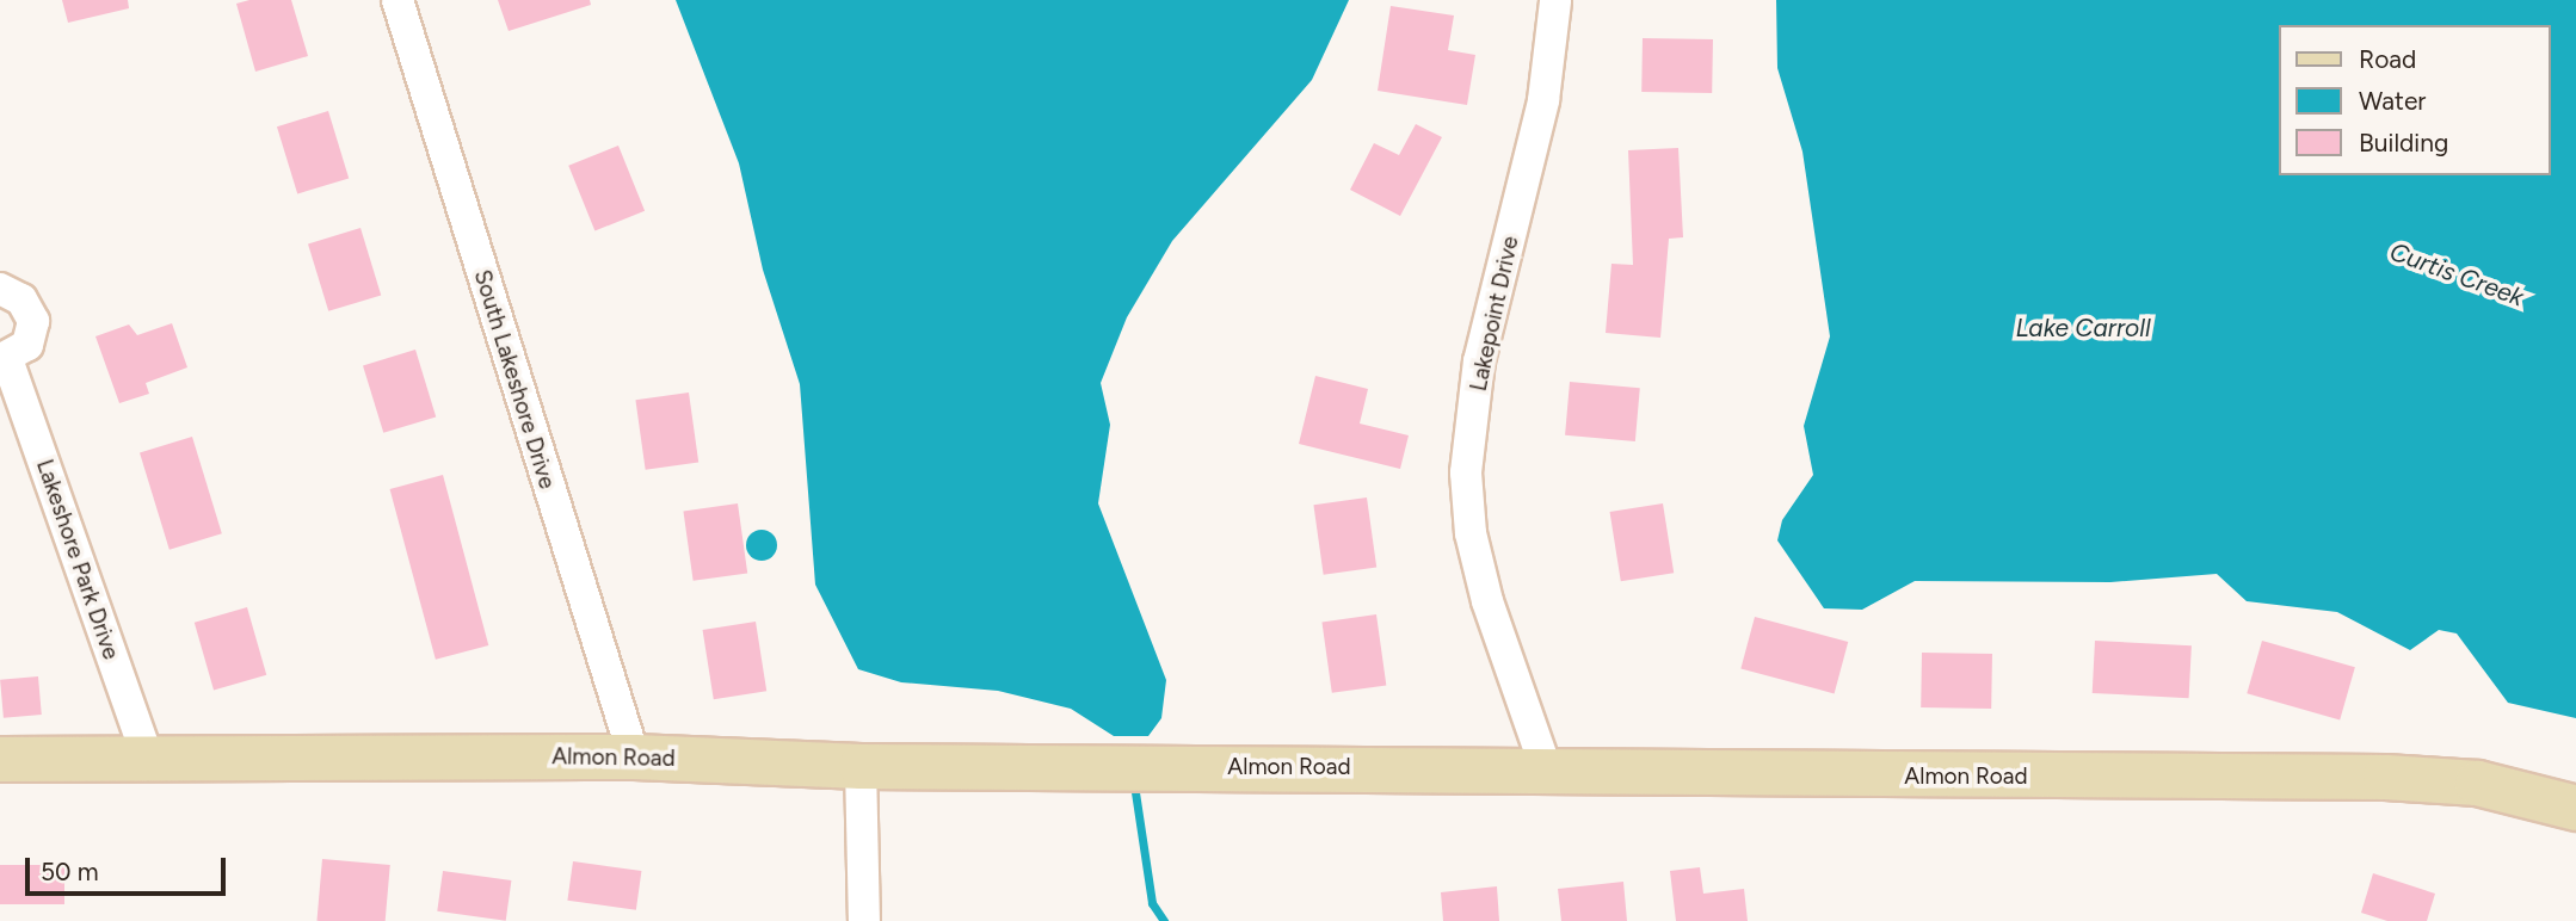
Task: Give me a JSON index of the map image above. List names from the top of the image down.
{
  "streets": {
    "street": [
      "Lakepoint Drive",
      "South Lakeshore Drive",
      "Lakeshore Park Drive",
      "Almon Road"
    ]
  },
  "crossings": [
    ["Lakepoint Drive", "Almon Road"],
    ["South Lakeshore Drive", "Almon Road"],
    ["Lakeshore Park Drive", "Almon Road"]
  ],
  "water": ["Curtis Creek", "Lake Carroll"],
  "legend": ["Road", "Water", "Building"],
  "scale_bar": "50 m"
}
